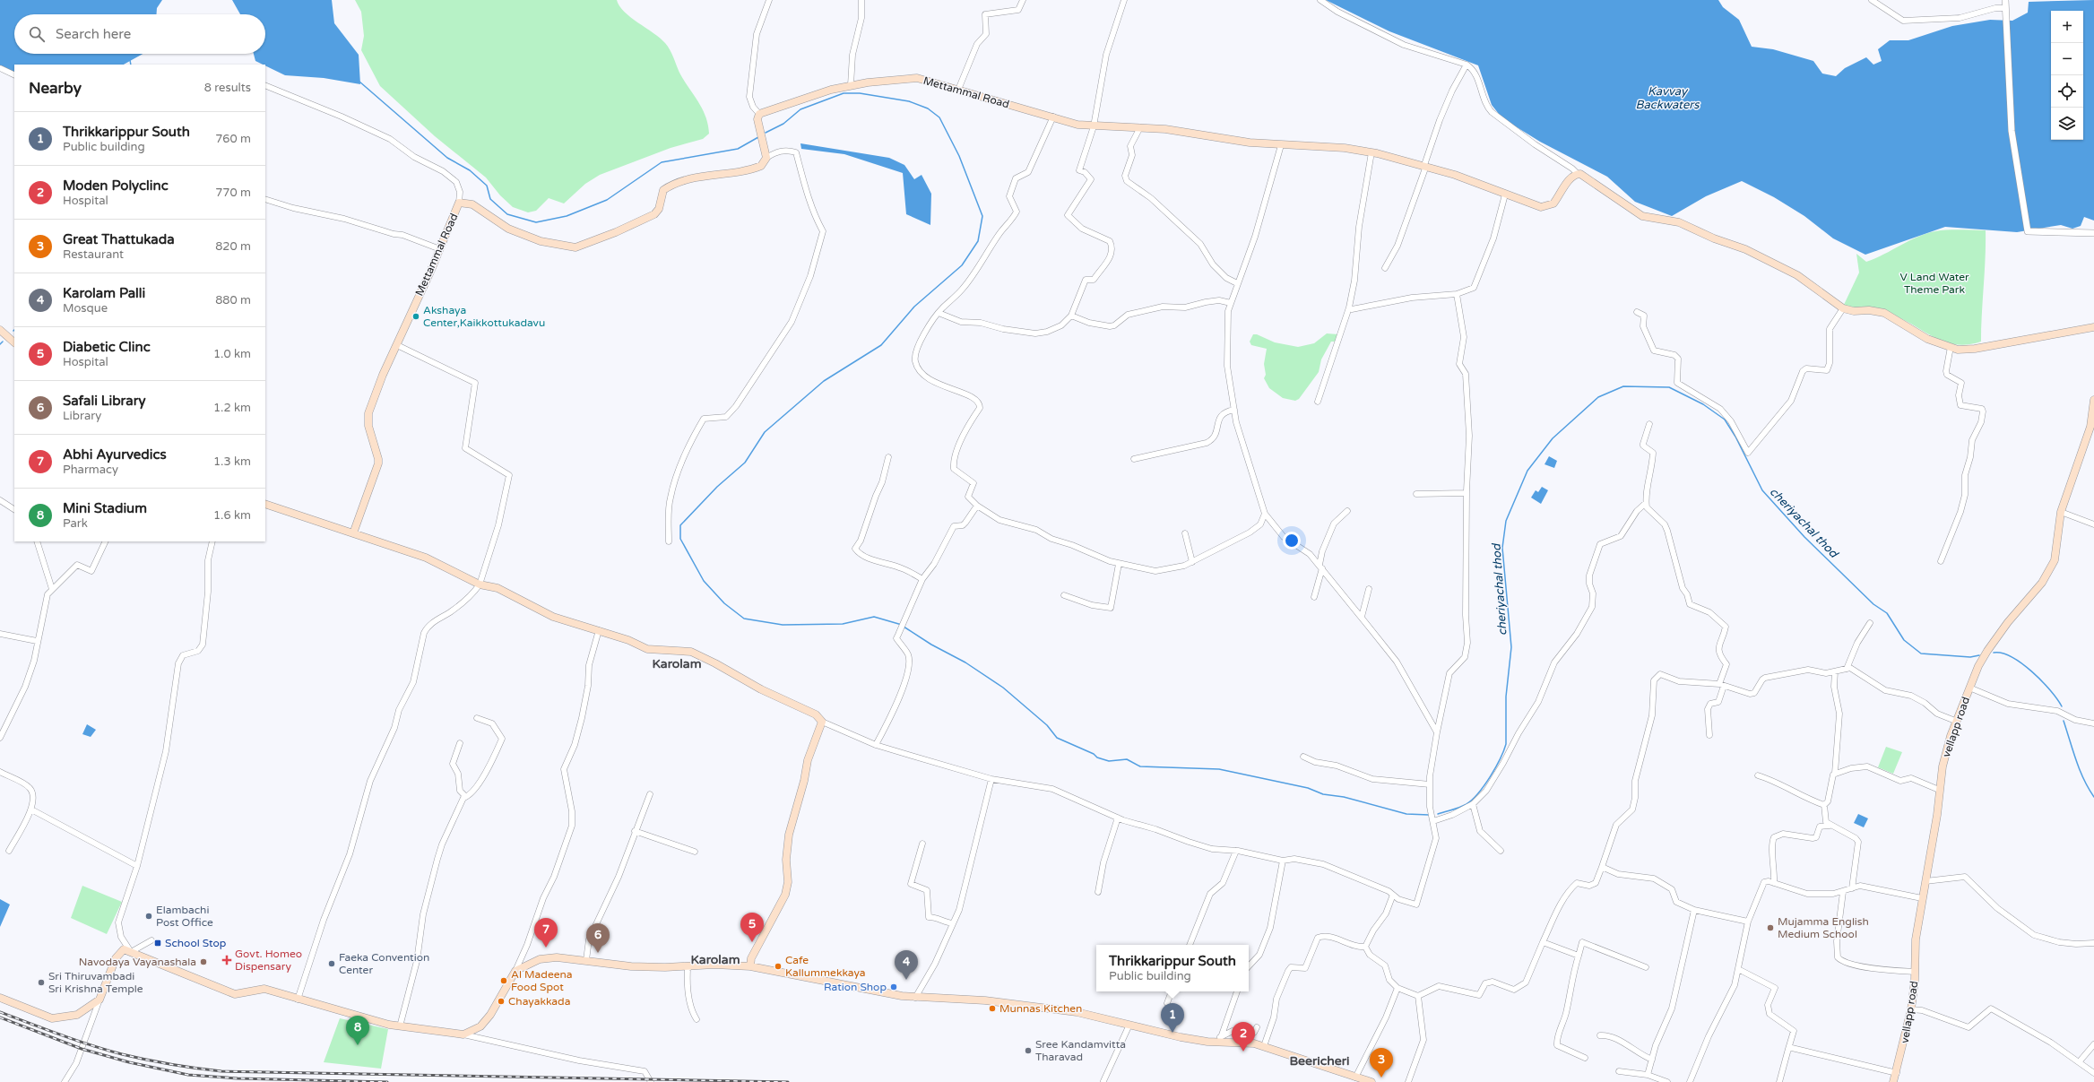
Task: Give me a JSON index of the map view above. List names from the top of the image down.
{
  "streets": {
    "main road": ["Mettammal Road", "vellapp road"]
  },
  "districts": ["Karolam", "Karolam", "Beericheri"],
  "water": ["Kavvay Backwaters", "cheriyachal thod"],
  "parks": ["V Land Water Theme Park"],
  "places": {
    "other": [
      "Akshaya Center,Kaikkottukadavu",
      "Elambachi Post Office",
      "Mujamma English Medium School",
      "Navodaya Vayanashala",
      "Faeka Convention Center",
      "Cafe Kallummekkaya",
      "Al Madeena Food Spot",
      "Sri Thiruvambadi Sri Krishna Temple",
      "Ration Shop",
      "Chayakkada",
      "Munnas Kitchen",
      "Sree Kandamvitta Tharavad"
    ],
    "transit": ["School Stop"],
    "health": ["Govt. Homeo Dispensary"]
  },
  "page": {
    "map_buttons": ["+", "−"],
    "search": "Search here",
    "heading": ["Nearby", "8 results"],
    "list": [
      {
        "mark": "1",
        "name": "Thrikkarippur South",
        "note": "Public building",
        "value": "760 m"
      },
      {
        "mark": "2",
        "name": "Moden Polyclinc",
        "note": "Hospital",
        "value": "770 m"
      },
      {
        "mark": "3",
        "name": "Great Thattukada",
        "note": "Restaurant",
        "value": "820 m"
      },
      {
        "mark": "4",
        "name": "Karolam Palli",
        "note": "Mosque",
        "value": "880 m"
      },
      {
        "mark": "5",
        "name": "Diabetic Clinc",
        "note": "Hospital",
        "value": "1.0 km"
      },
      {
        "mark": "6",
        "name": "Safali Library",
        "note": "Library",
        "value": "1.2 km"
      },
      {
        "mark": "7",
        "name": "Abhi Ayurvedics",
        "note": "Pharmacy",
        "value": "1.3 km"
      },
      {
        "mark": "8",
        "name": "Mini Stadium",
        "note": "Park",
        "value": "1.6 km"
      }
    ],
    "pins": [
      "5",
      "7",
      "6",
      "4",
      "1",
      "8",
      "2",
      "3"
    ],
    "popup": ["Thrikkarippur South", "Public building"]
  }
}
